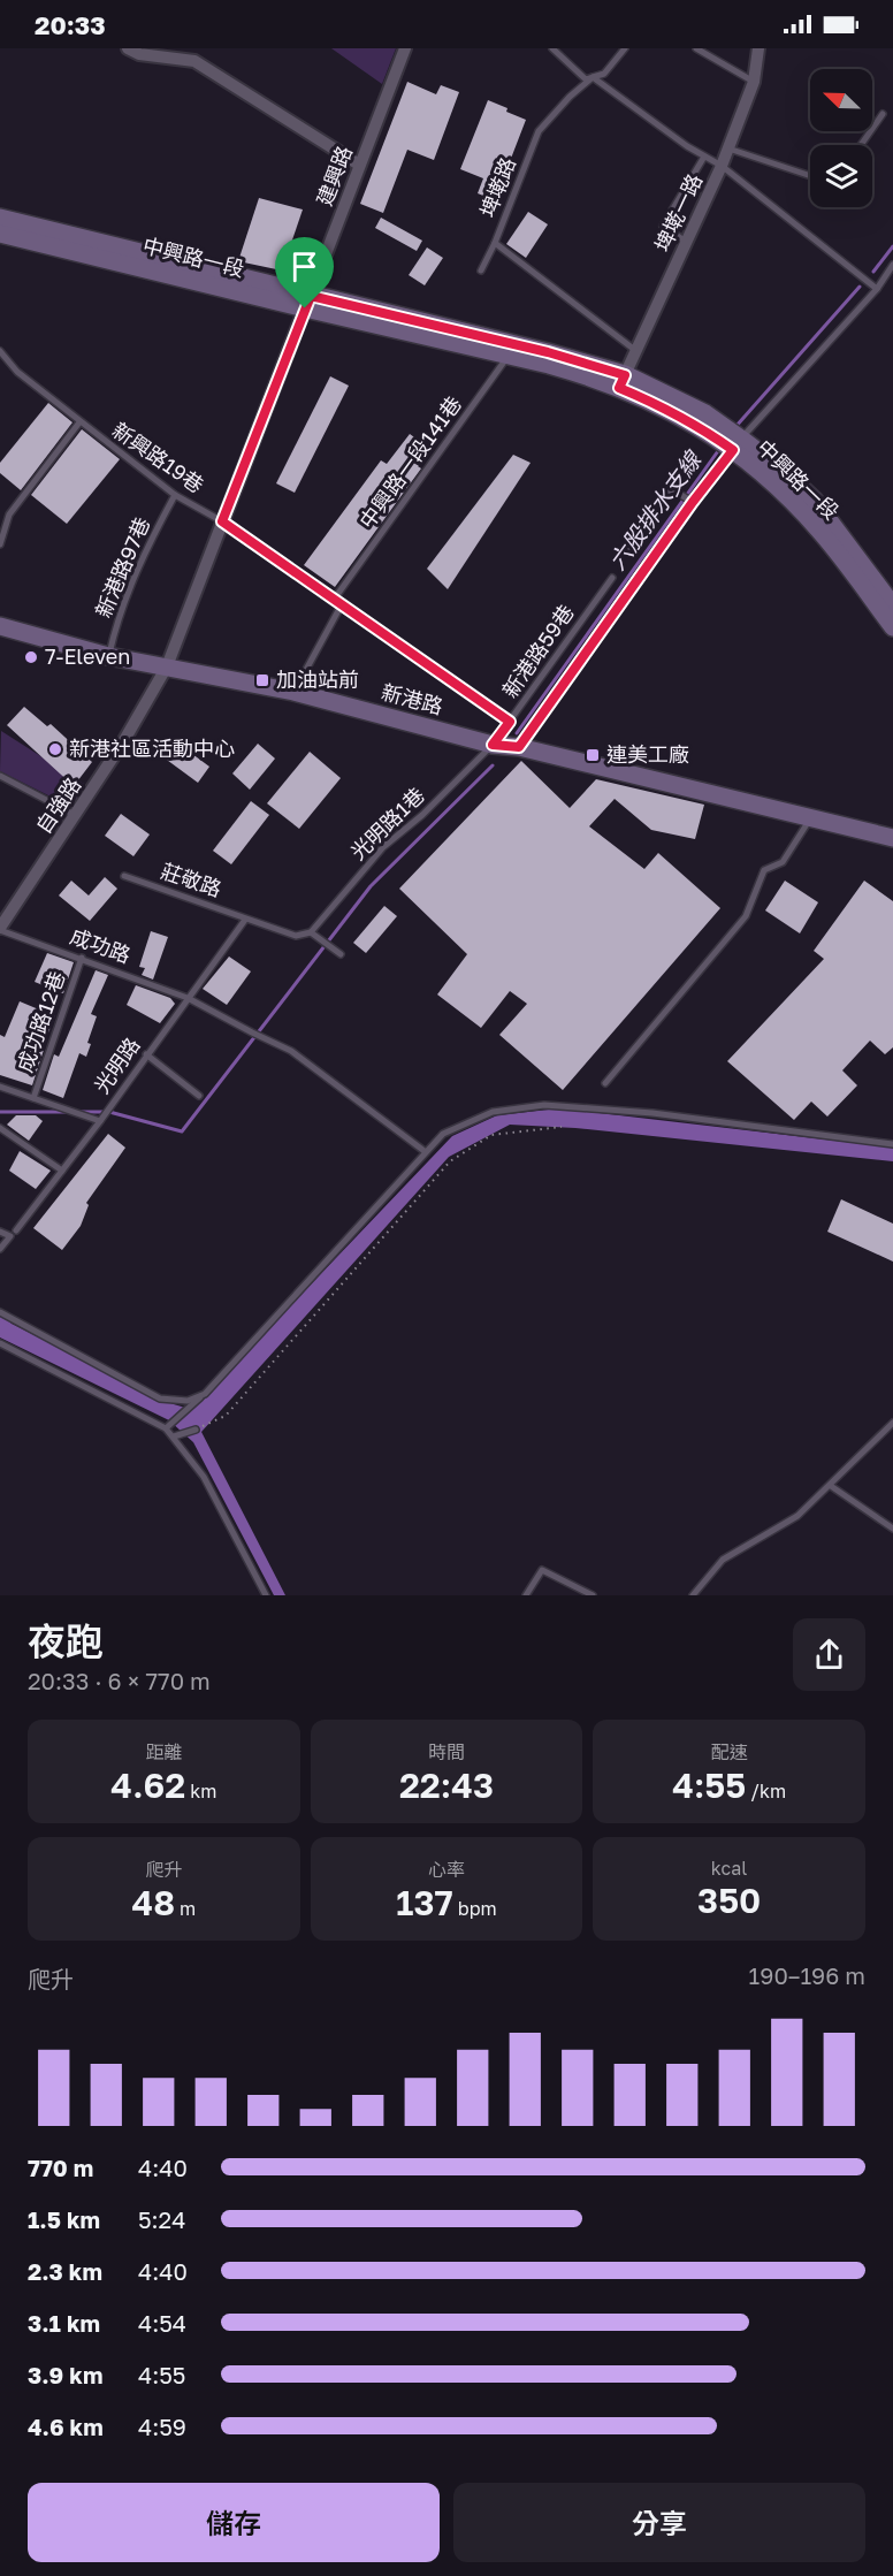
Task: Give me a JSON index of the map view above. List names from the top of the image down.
{
  "streets": {
    "main road": ["中興路一段", "新港路"],
    "street": ["建興路", "埤墘一路", "自強路"],
    "lane": [
      "埤墘路",
      "新興路19巷",
      "中興路一段141巷",
      "新港路97巷",
      "新港路59巷",
      "光明路1巷",
      "莊敬路",
      "成功路",
      "成功路12巷",
      "光明路"
    ]
  },
  "crossings": [
    ["建興路", "中興路一段"],
    ["建興路", "新興路19巷"],
    ["建興路", "新港路"],
    ["建興路", "自強路"],
    ["埤墘路", "埤墘一路"],
    ["埤墘一路", "中興路一段"],
    ["中興路一段", "中興路一段141巷"],
    ["新興路19巷", "中興路一段141巷"],
    ["新興路19巷", "新港路97巷"],
    ["新興路19巷", "新港路59巷"],
    ["新港路97巷", "新港路"],
    ["新港路59巷", "新港路"],
    ["新港路59巷", "光明路1巷"],
    ["新港路", "自強路"],
    ["新港路", "光明路1巷"],
    ["自強路", "成功路"],
    ["莊敬路", "光明路"],
    ["成功路", "成功路12巷"],
    ["成功路", "光明路"]
  ],
  "water": ["六股排水支線"],
  "places": {
    "other": ["7-Eleven", "新港社區活動中心"],
    "transit": ["加油站前", "連美工廠"]
  },
  "north": "top left",
  "page": {
    "status": "20:33",
    "heading": ["夜跑", "20:33 · 6 × 770 m"],
    "stats": [
      ["距離", "4.62 km"],
      ["時間", "22:43"],
      ["配速", "4:55 /km"],
      ["爬升", "48 m"],
      ["心率", "137 bpm"],
      ["kcal", "350"]
    ],
    "chart": ["爬升", "190–196 m"],
    "list": [
      {
        "name": "770 m",
        "note": "4:40"
      },
      {
        "name": "1.5 km",
        "note": "5:24"
      },
      {
        "name": "2.3 km",
        "note": "4:40"
      },
      {
        "name": "3.1 km",
        "note": "4:54"
      },
      {
        "name": "3.9 km",
        "note": "4:55"
      },
      {
        "name": "4.6 km",
        "note": "4:59"
      }
    ],
    "buttons": ["儲存", "分享"]
  }
}
